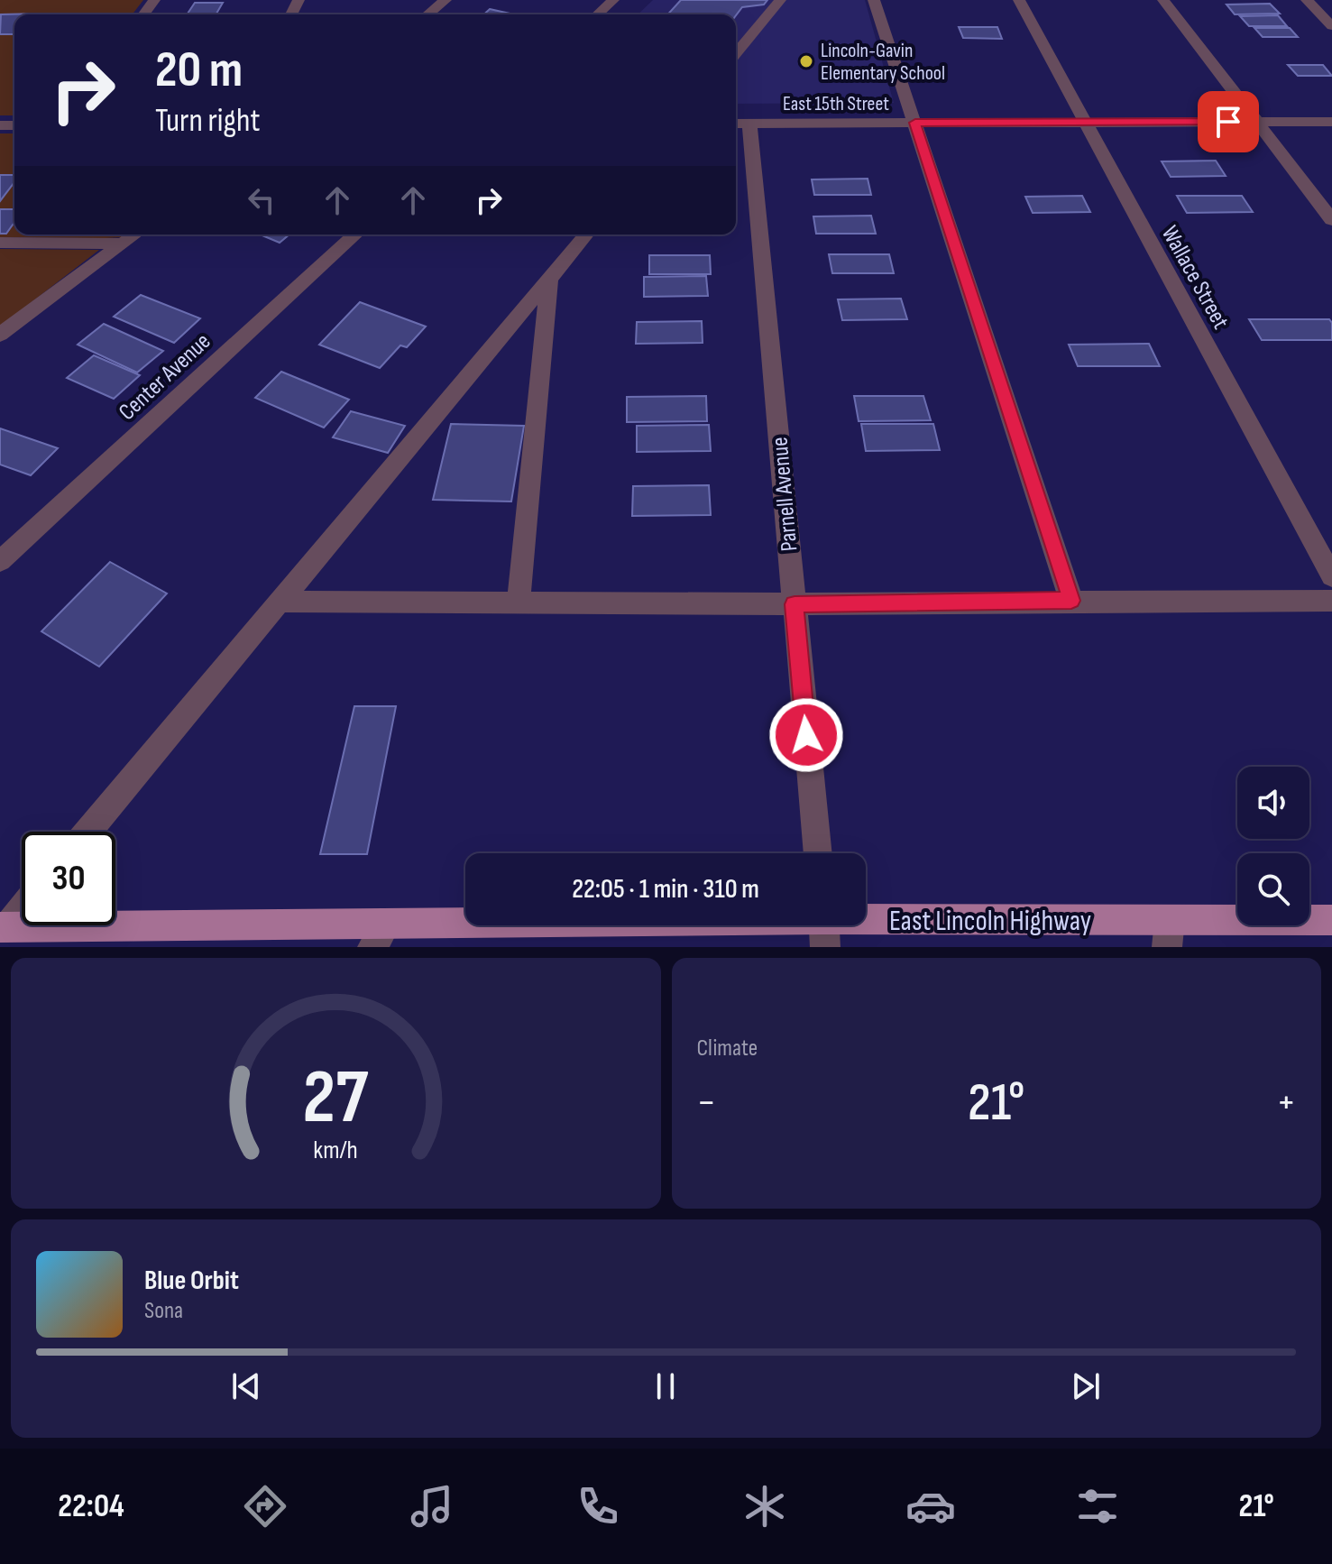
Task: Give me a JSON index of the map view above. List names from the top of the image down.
{
  "streets": {
    "main road": ["East Lincoln Highway"],
    "street": [
      "East 15th Street",
      "Wallace Street",
      "Center Avenue",
      "Parnell Avenue"
    ]
  },
  "crossings": [
    ["East 15th Street", "Wallace Street"],
    ["East 15th Street", "Parnell Avenue"]
  ],
  "places": ["Lincoln-Gavin Elementary School"],
  "page": {
    "turn": ["20 m", "Turn right"],
    "limit": "30",
    "trip": "22:05 · 1 min · 310 m",
    "tile": "Climate",
    "heat": ["−", "21°", "+"],
    "song": ["Blue Orbit", "Sona"],
    "tabs": ["22:04", "21°"],
    "gauge": ["27", "km/h"]
  }
}
